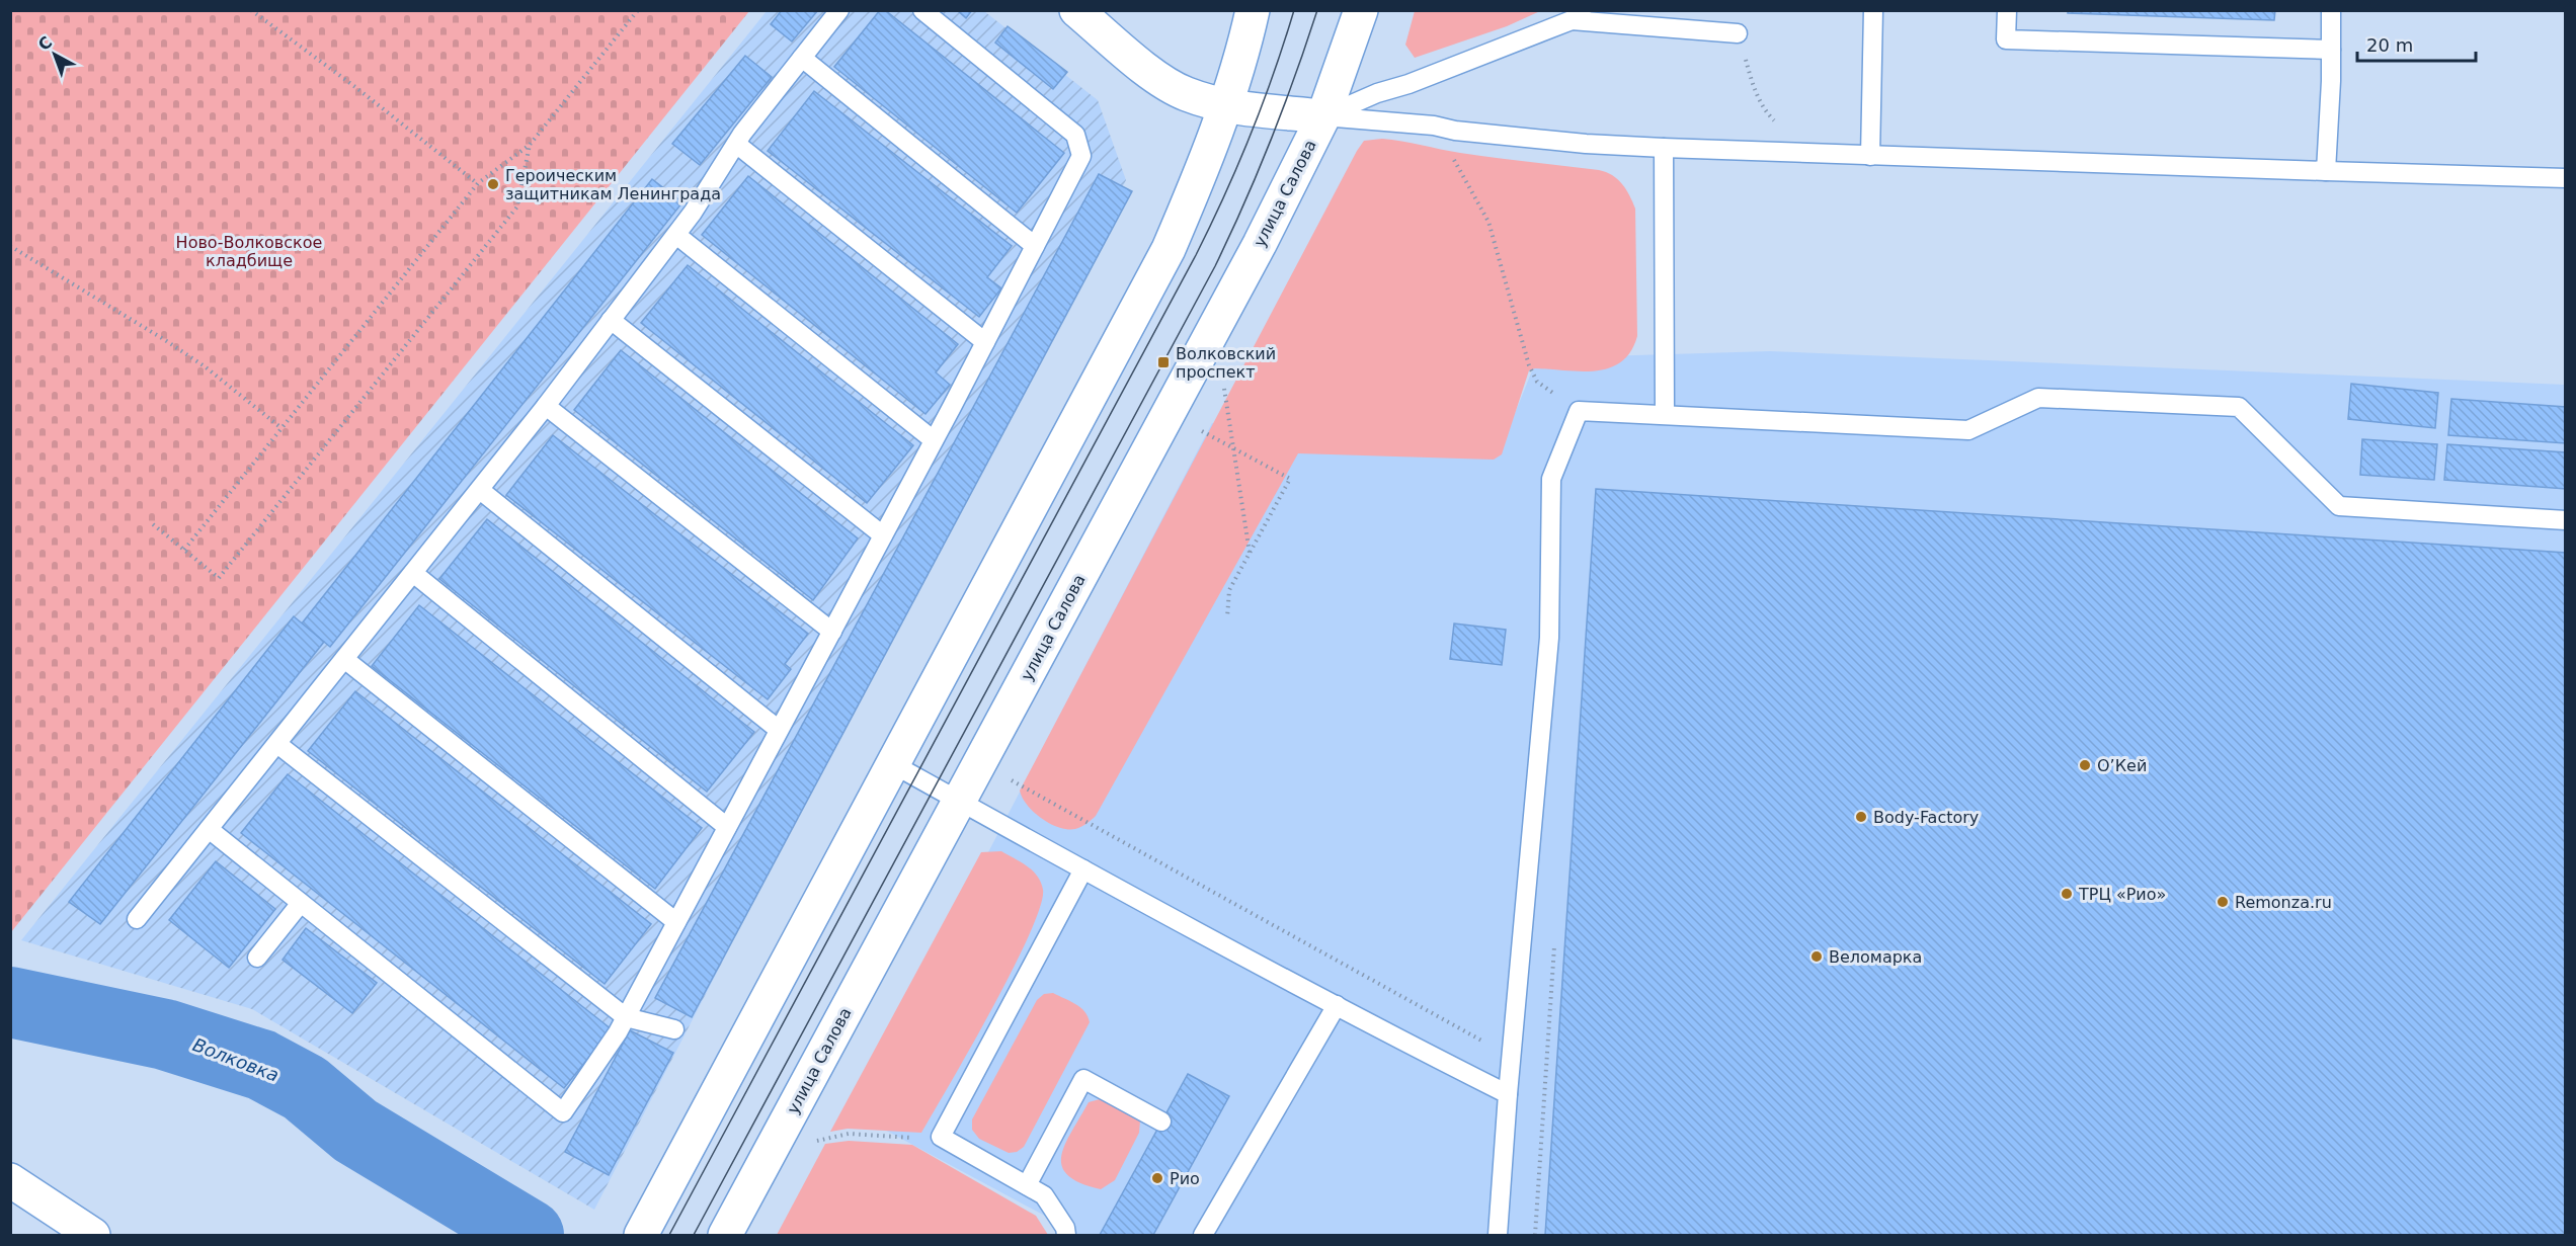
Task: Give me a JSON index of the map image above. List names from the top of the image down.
{
  "streets": {
    "main road": ["улица Салова"]
  },
  "water": ["Волковка"],
  "parks": ["Ново-Волковское кладбище"],
  "places": {
    "other": [
      "Героическим защитникам Ленинграда",
      "О’Кей",
      "Body-Factory",
      "ТРЦ «Рио»",
      "Remonza.ru",
      "Веломарка",
      "Рио"
    ],
    "transit": ["Волковский проспект"]
  },
  "scale_bar": "20 m",
  "north": "top left"
}
